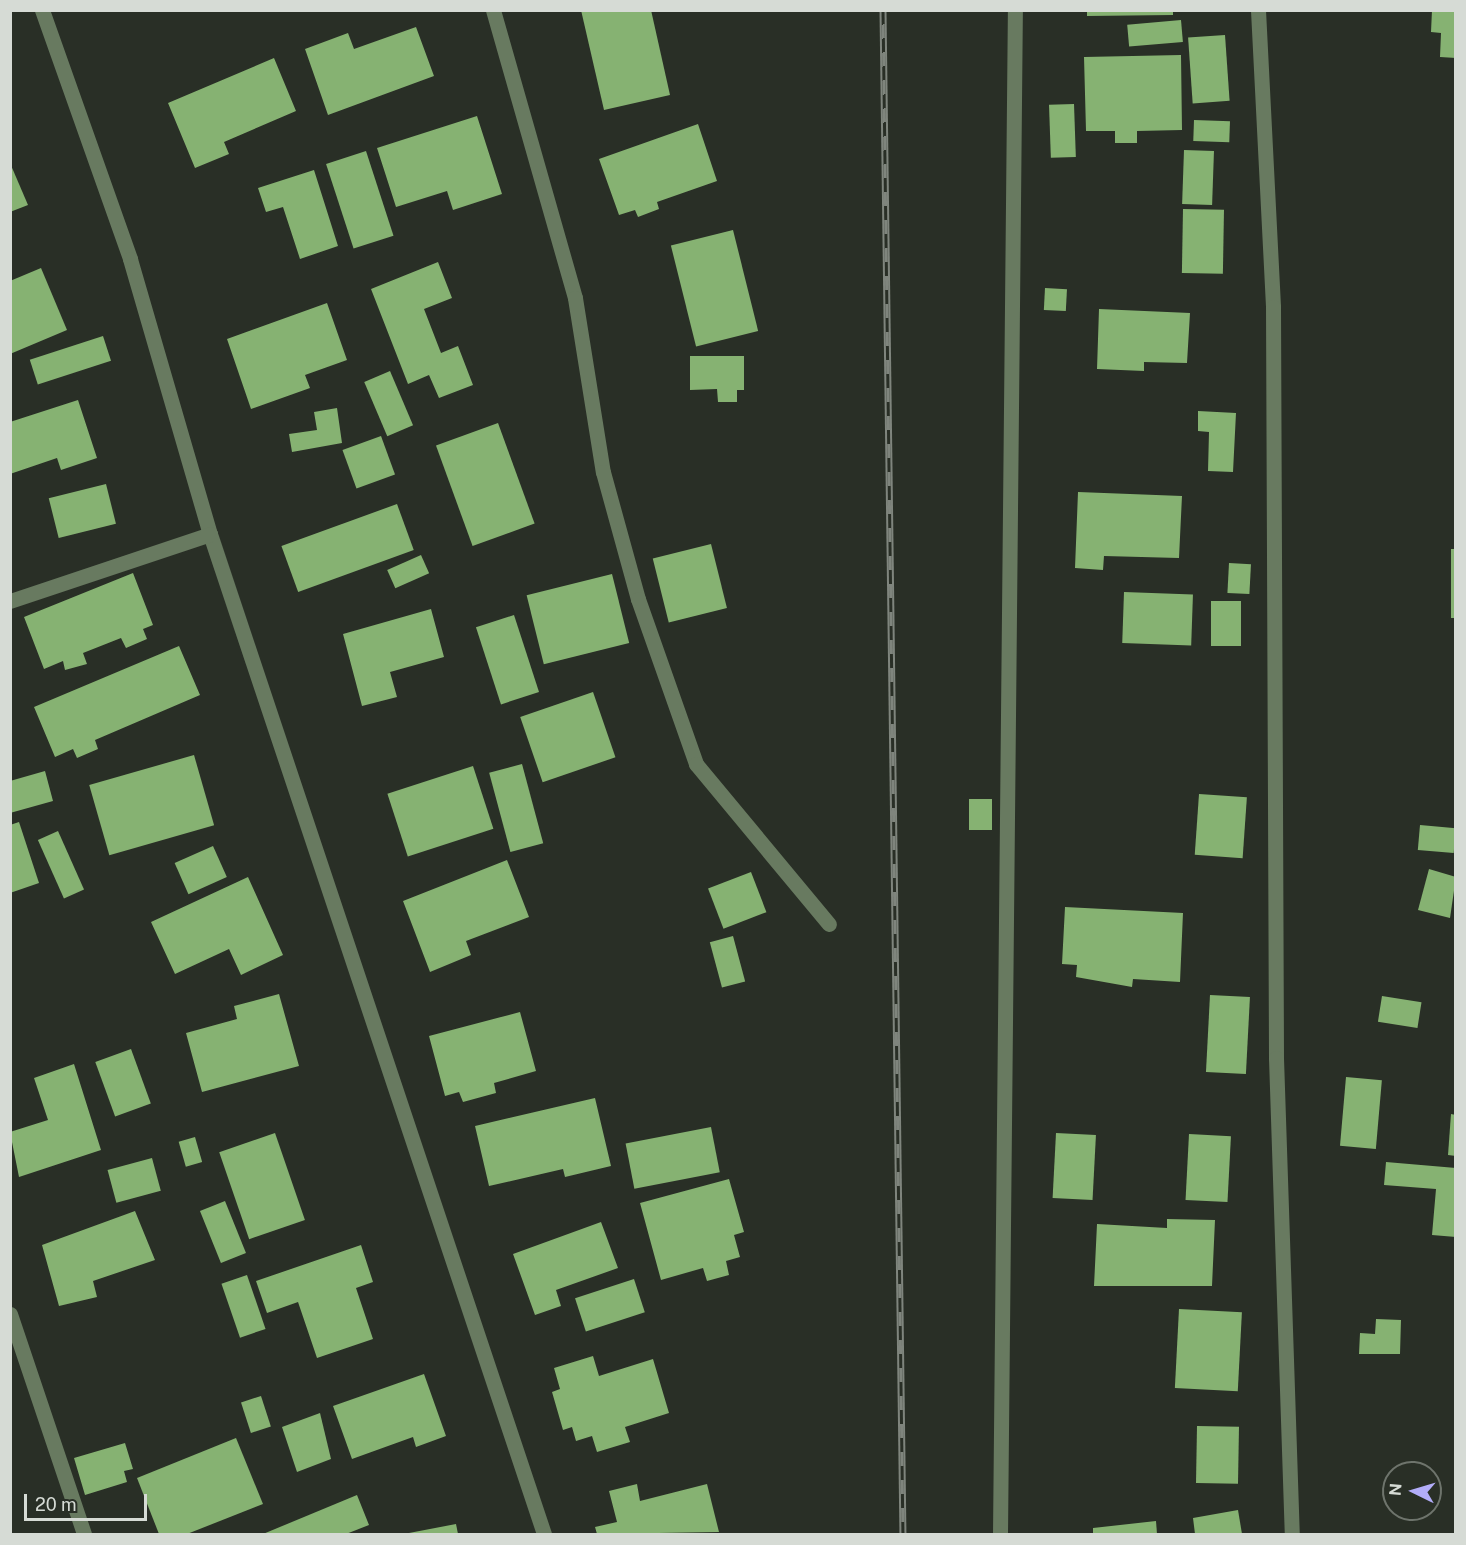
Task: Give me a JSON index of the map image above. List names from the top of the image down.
{
  "scale_bar": "20 m",
  "north": "left"
}
